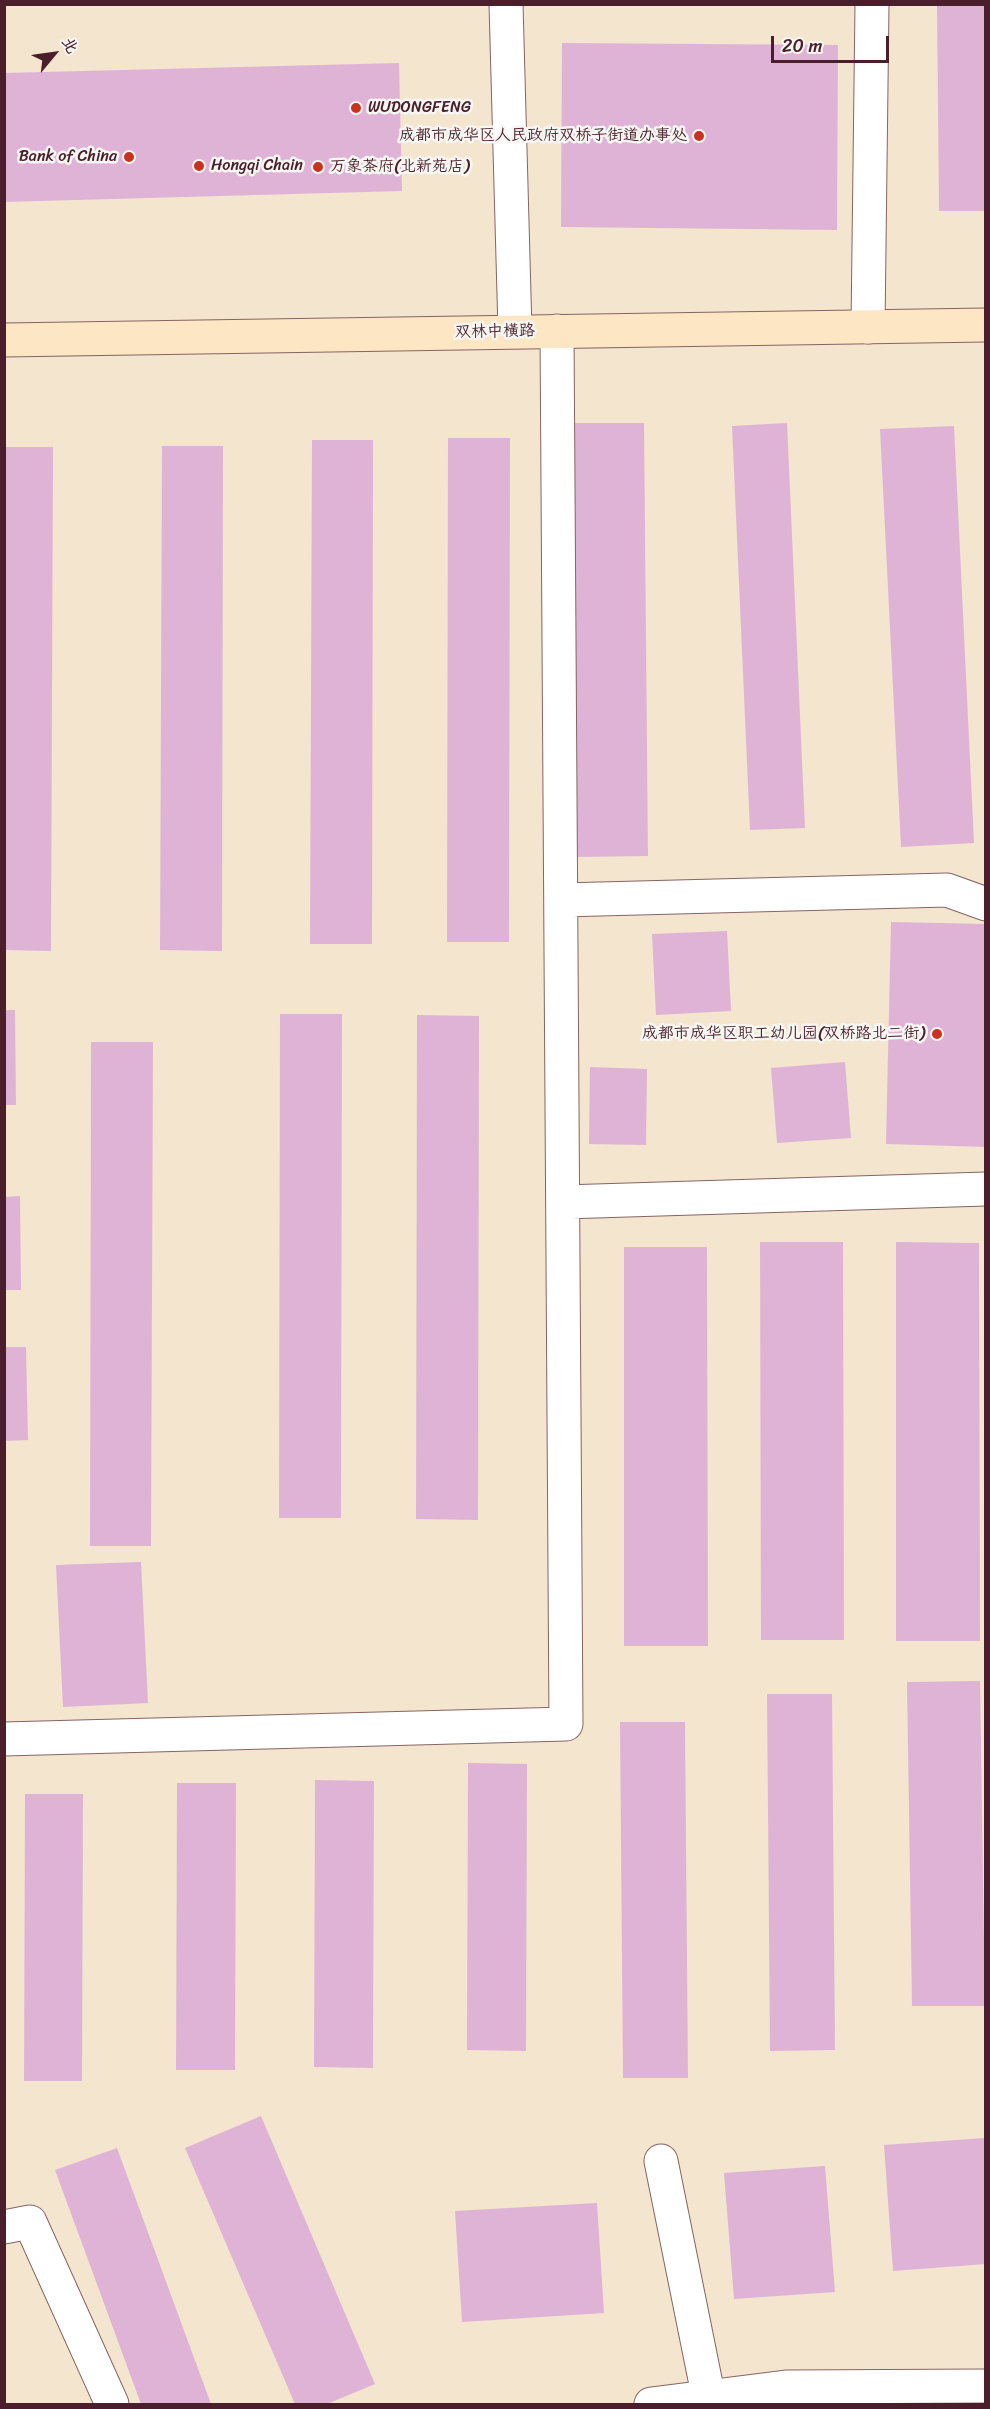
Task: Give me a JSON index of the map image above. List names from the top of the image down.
{
  "streets": {
    "street": ["双林中横路"]
  },
  "places": [
    "WUDONGFENG",
    "成都市成华区人民政府双桥子街道办事处",
    "Bank of China",
    "Hongqi Chain",
    "万象茶府(北新苑店)",
    "成都市成华区职工幼儿园(双桥路北二街)"
  ],
  "scale_bar": "20 m",
  "north": "top right"
}
